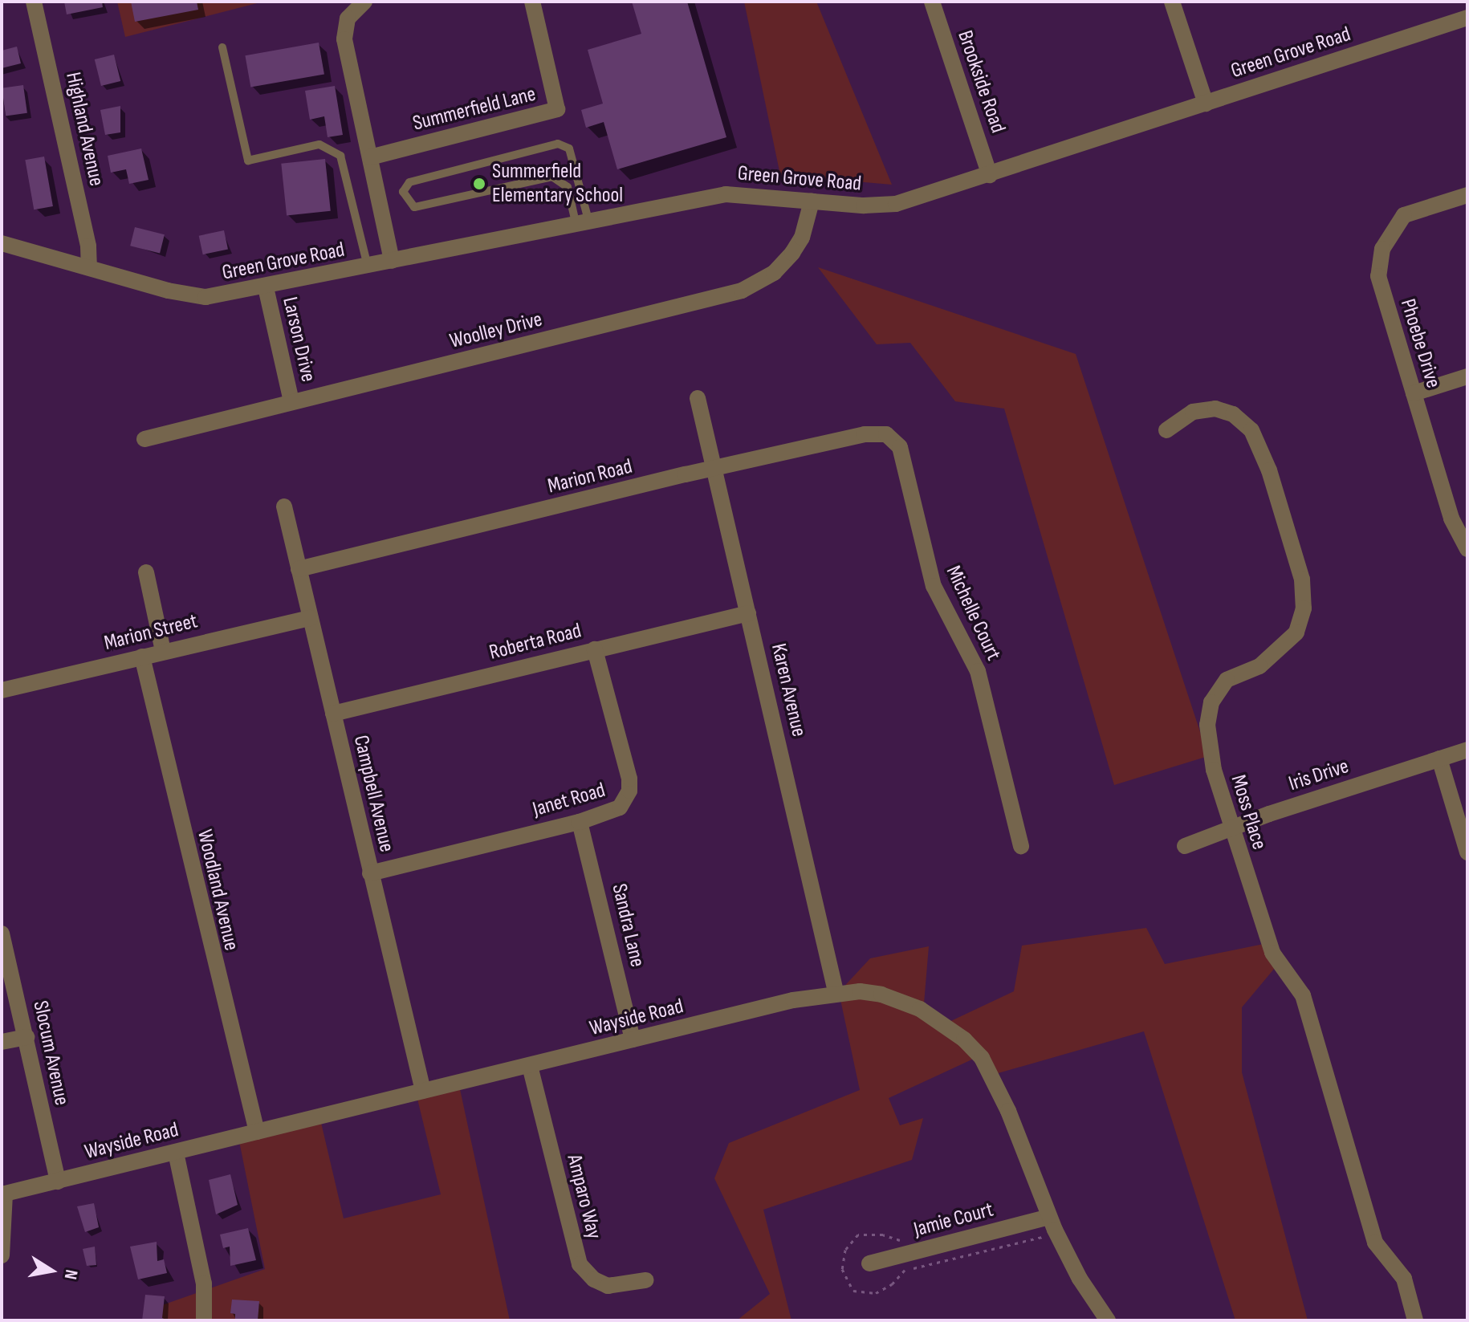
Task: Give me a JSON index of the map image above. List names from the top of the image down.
{
  "streets": {
    "street": [
      "Green Grove Road",
      "Brookside Road",
      "Summerfield Lane",
      "Highland Avenue",
      "Woolley Drive",
      "Larson Drive",
      "Phoebe Drive",
      "Marion Road",
      "Michelle Court",
      "Marion Street",
      "Roberta Road",
      "Karen Avenue",
      "Iris Drive",
      "Campbell Avenue",
      "Janet Road",
      "Moss Place",
      "Woodland Avenue",
      "Sandra Lane",
      "Wayside Road",
      "Slocum Avenue",
      "Amparo Way",
      "Jamie Court"
    ]
  },
  "crossings": [
    ["Green Grove Road", "Brookside Road"],
    ["Green Grove Road", "Highland Avenue"],
    ["Green Grove Road", "Woolley Drive"],
    ["Green Grove Road", "Larson Drive"],
    ["Woolley Drive", "Larson Drive"],
    ["Marion Road", "Michelle Court"],
    ["Marion Road", "Karen Avenue"],
    ["Marion Road", "Campbell Avenue"],
    ["Marion Street", "Campbell Avenue"],
    ["Marion Street", "Woodland Avenue"],
    ["Roberta Road", "Karen Avenue"],
    ["Roberta Road", "Campbell Avenue"],
    ["Roberta Road", "Janet Road"],
    ["Karen Avenue", "Wayside Road"],
    ["Iris Drive", "Moss Place"],
    ["Campbell Avenue", "Janet Road"],
    ["Campbell Avenue", "Wayside Road"],
    ["Janet Road", "Sandra Lane"],
    ["Woodland Avenue", "Wayside Road"],
    ["Sandra Lane", "Wayside Road"],
    ["Wayside Road", "Slocum Avenue"],
    ["Wayside Road", "Amparo Way"],
    ["Wayside Road", "Jamie Court"]
  ],
  "places": ["Summerfield Elementary School"],
  "north": "right"
}
